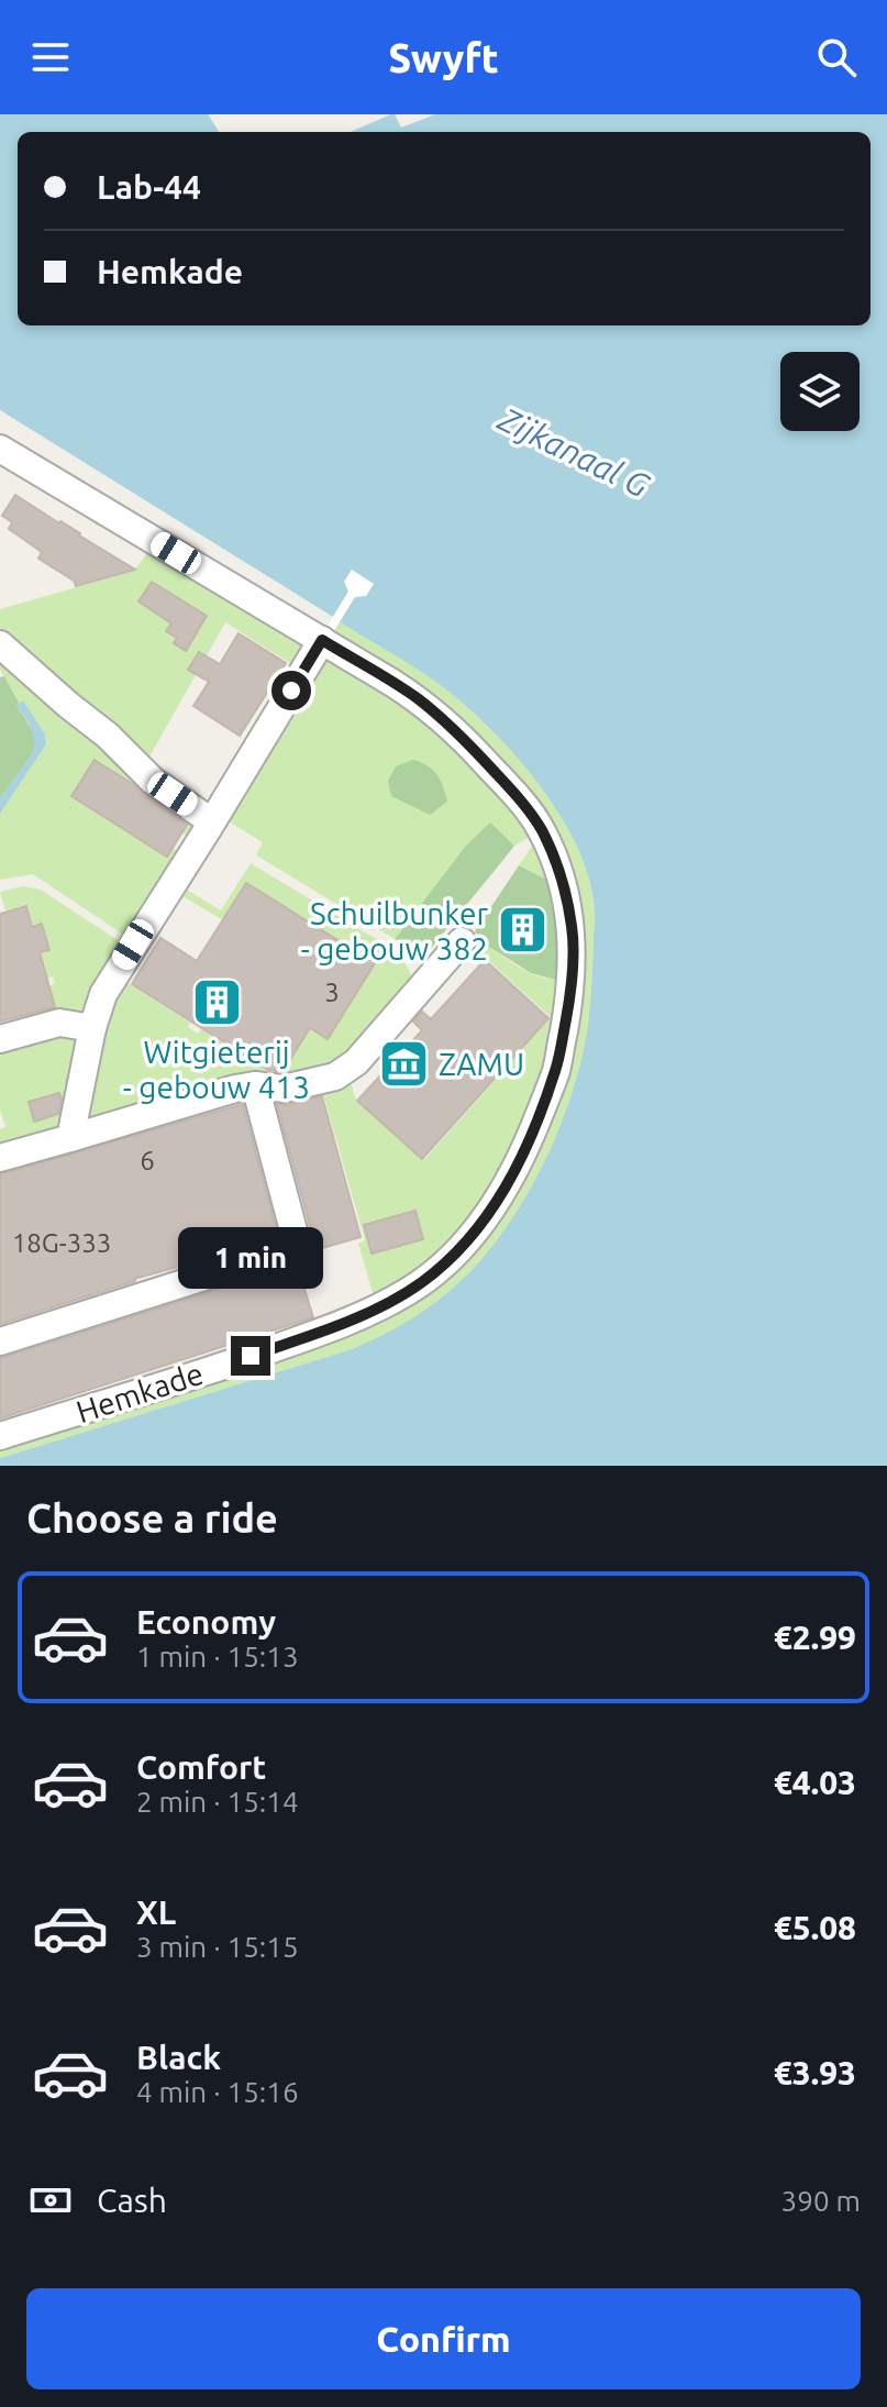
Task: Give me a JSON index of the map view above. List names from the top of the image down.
{
  "streets": {
    "street": ["Hemkade"]
  },
  "water": ["Zijkanaal G"],
  "places": {
    "building": ["Schuilbunker - gebouw 382", "Witgieterij - gebouw 413"],
    "museum": ["ZAMU"]
  },
  "house_numbers": ["3", "6", "18G-333"],
  "page": {
    "header": "Swyft",
    "banner": ["Lab-44", "Hemkade"],
    "bubble": "1 min",
    "heading": "Choose a ride",
    "list": [
      {
        "name": "Economy",
        "note": "1 min · 15:13",
        "value": "€2.99"
      },
      {
        "name": "Comfort",
        "note": "2 min · 15:14",
        "value": "€4.03"
      },
      {
        "name": "XL",
        "note": "3 min · 15:15",
        "value": "€5.08"
      },
      {
        "name": "Black",
        "note": "4 min · 15:16",
        "value": "€3.93"
      }
    ],
    "pay": ["Cash", "390 m"],
    "buttons": "Confirm"
  }
}
